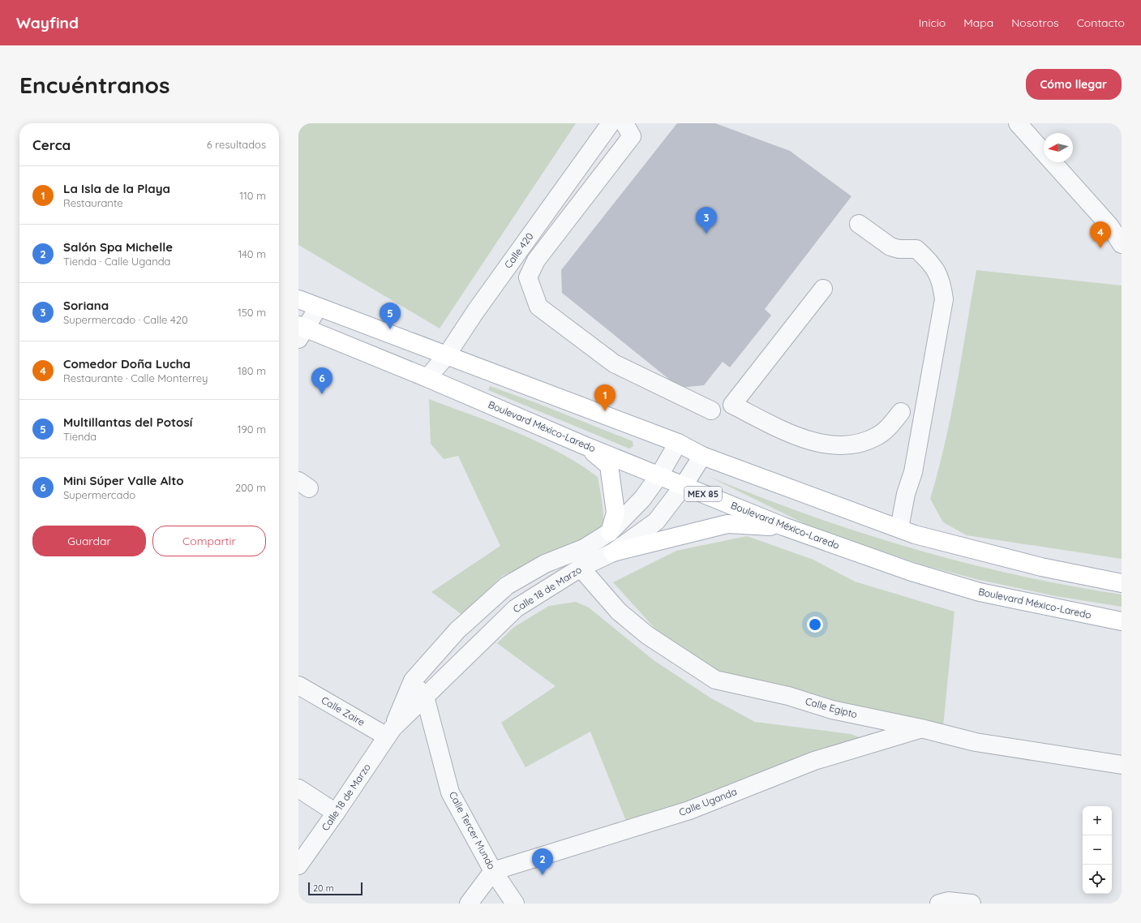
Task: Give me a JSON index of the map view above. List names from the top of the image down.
{
  "streets": {
    "main road": ["Boulevard México-Laredo", "MEX 85"],
    "street": [
      "Calle 420",
      "Calle 18 de Marzo",
      "Calle Egipto",
      "Calle Zaire",
      "Calle Uganda",
      "Calle Tercer Mundo"
    ]
  },
  "crossings": [
    ["Calle 420", "Boulevard México-Laredo"],
    ["Boulevard México-Laredo", "Calle 18 de Marzo"],
    ["Calle 18 de Marzo", "Calle Egipto"],
    ["Calle 18 de Marzo", "Calle Zaire"],
    ["Calle 18 de Marzo", "Calle Tercer Mundo"],
    ["Calle Egipto", "Calle Uganda"],
    ["Calle Uganda", "Calle Tercer Mundo"]
  ],
  "scale_bar": "20 m",
  "north": "left",
  "page": {
    "header": "Wayfind",
    "nav": [
      "Inicio",
      "Mapa",
      "Nosotros",
      "Contacto"
    ],
    "buttons": [
      "Cómo llegar",
      ["Guardar", "Compartir"]
    ],
    "title": "Encuéntranos",
    "heading": ["Cerca", "6 resultados"],
    "list": [
      {
        "mark": "1",
        "name": "La Isla de la Playa",
        "note": "Restaurante",
        "value": "110 m"
      },
      {
        "mark": "2",
        "name": "Salón Spa Michelle",
        "note": "Tienda · Calle Uganda",
        "value": "140 m"
      },
      {
        "mark": "3",
        "name": "Soriana",
        "note": "Supermercado · Calle 420",
        "value": "150 m"
      },
      {
        "mark": "4",
        "name": "Comedor Doña Lucha",
        "note": "Restaurante · Calle Monterrey",
        "value": "180 m"
      },
      {
        "mark": "5",
        "name": "Multillantas del Potosí",
        "note": "Tienda",
        "value": "190 m"
      },
      {
        "mark": "6",
        "name": "Mini Súper Valle Alto",
        "note": "Supermercado",
        "value": "200 m"
      }
    ],
    "pins": [
      "3",
      "4",
      "5",
      "6",
      "1",
      "2"
    ],
    "map_buttons": ["+", "−"],
    "scale": "20 m"
  }
}
